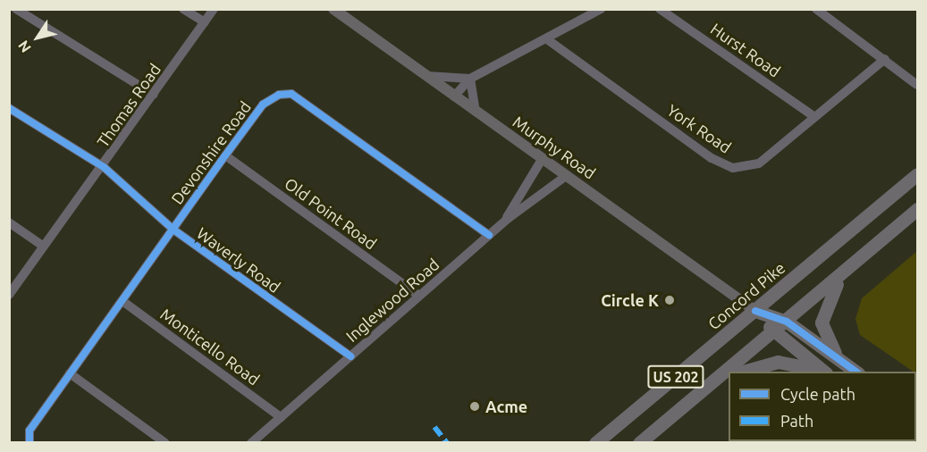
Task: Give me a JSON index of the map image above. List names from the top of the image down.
{
  "streets": {
    "highway": ["Concord Pike", "US 202"],
    "main road": ["Murphy Road"],
    "street": [
      "Hurst Road",
      "Thomas Road",
      "York Road",
      "Devonshire Road",
      "Old Point Road",
      "Waverly Road",
      "Inglewood Road",
      "Monticello Road"
    ]
  },
  "crossings": [
    ["Hurst Road", "York Road"],
    ["Thomas Road", "Waverly Road"],
    ["Murphy Road", "Concord Pike"],
    ["Murphy Road", "Inglewood Road"],
    ["Devonshire Road", "Old Point Road"],
    ["Devonshire Road", "Waverly Road"],
    ["Devonshire Road", "Inglewood Road"],
    ["Devonshire Road", "Monticello Road"],
    ["Old Point Road", "Inglewood Road"],
    ["Waverly Road", "Inglewood Road"],
    ["Inglewood Road", "Monticello Road"]
  ],
  "places": ["Circle K", "Acme"],
  "legend": ["Cycle path", "Path"],
  "north": "bottom left"
}
